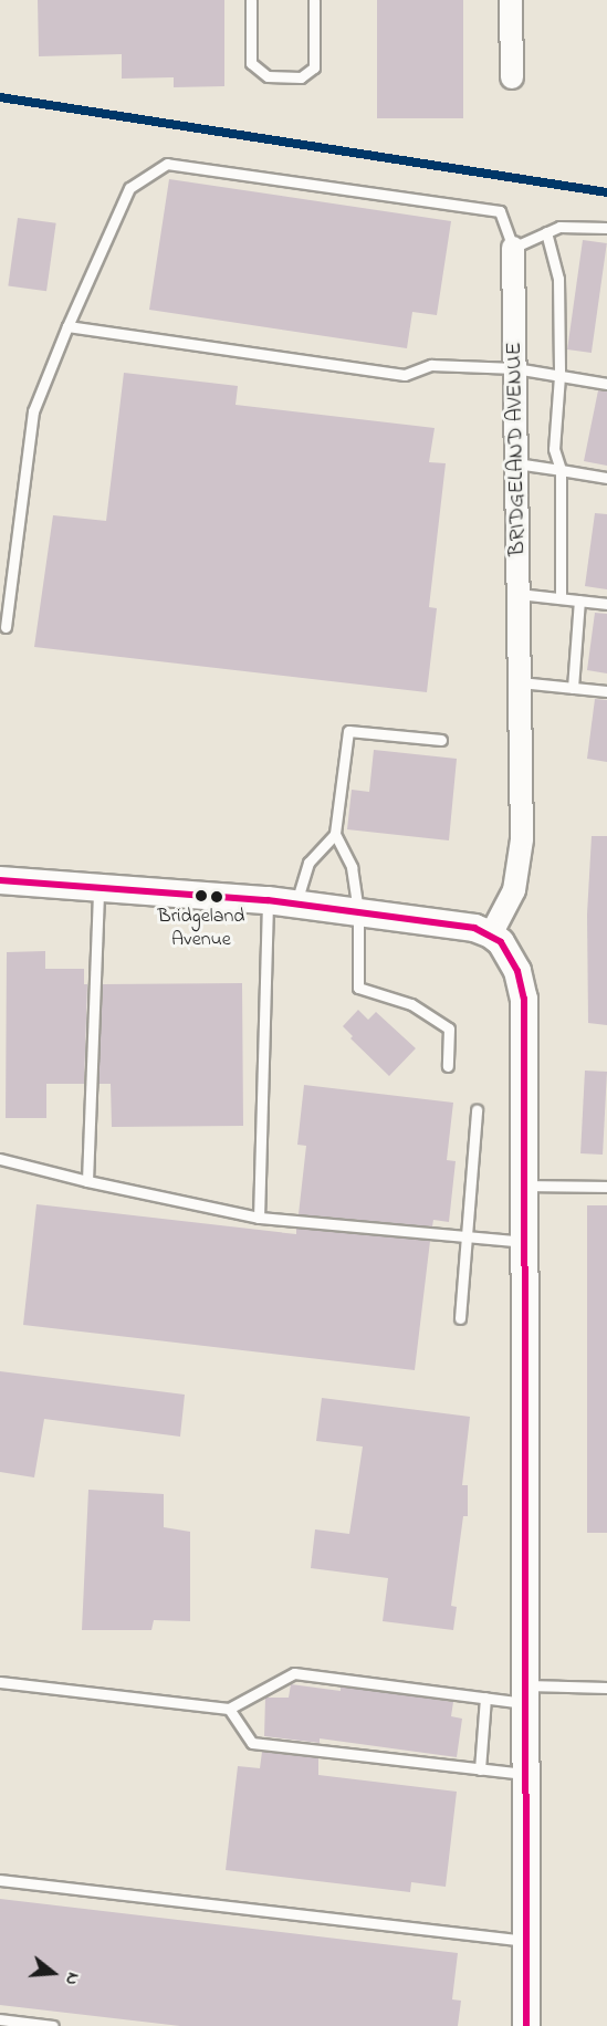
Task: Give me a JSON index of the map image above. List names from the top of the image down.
{
  "streets": {
    "street": ["BRIDGELAND AVENUE"]
  },
  "places": ["Bridgeland Avenue"],
  "north": "right"
}
